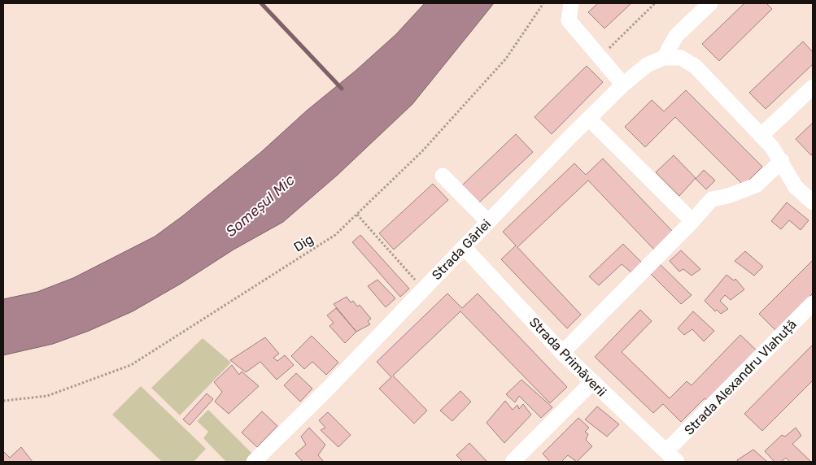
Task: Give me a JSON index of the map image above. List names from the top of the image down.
{
  "streets": {
    "street": ["Strada Gârlei", "Strada Primăverii", "Strada Alexandru Vlahuță"],
    "path": ["Dig"]
  },
  "crossings": [
    ["Strada Gârlei", "Strada Primăverii"],
    ["Strada Primăverii", "Strada Alexandru Vlahuță"]
  ],
  "water": ["Someșul Mic"]
}
